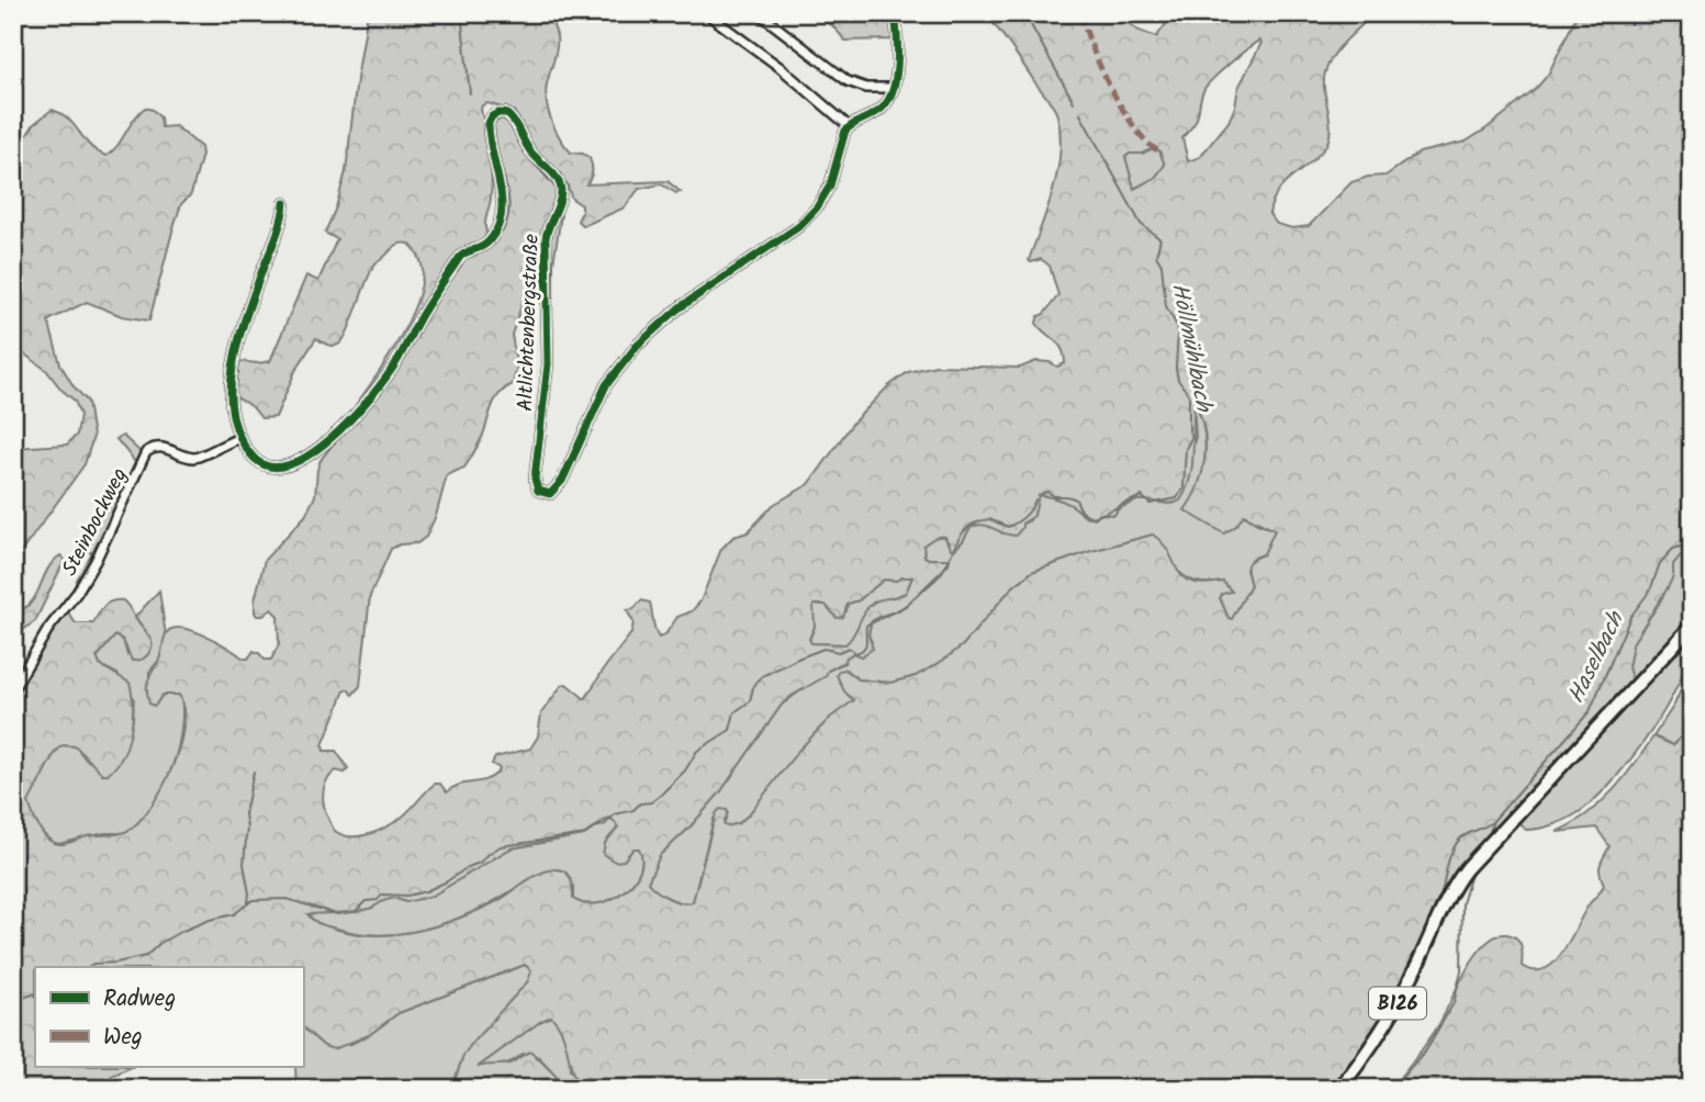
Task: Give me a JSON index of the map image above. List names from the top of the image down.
{
  "streets": {
    "main road": ["B126"],
    "street": ["Altlichtenbergstraße", "Steinbockweg"]
  },
  "crossings": [
    ["Altlichtenbergstraße", "Steinbockweg"]
  ],
  "water": ["Höllmühlbach", "Haselbach"],
  "legend": ["Radweg", "Weg"]
}
